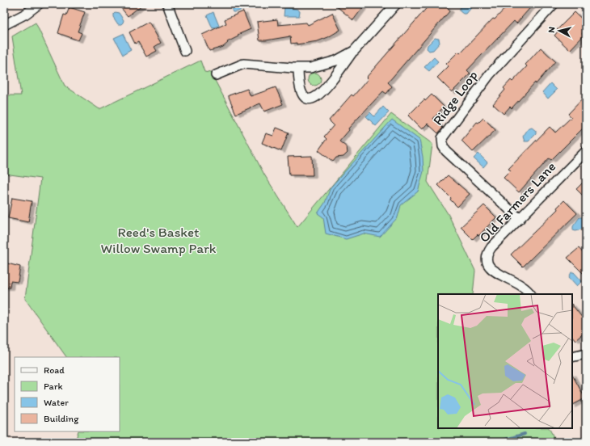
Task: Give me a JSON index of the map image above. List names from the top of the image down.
{
  "streets": {
    "street": ["Ridge Loop", "Old Farmers Lane"]
  },
  "crossings": [
    ["Ridge Loop", "Old Farmers Lane"]
  ],
  "parks": ["Reed's Basket Willow Swamp Park"],
  "legend": [
    "Road",
    "Park",
    "Water",
    "Building"
  ],
  "north": "left"
}
